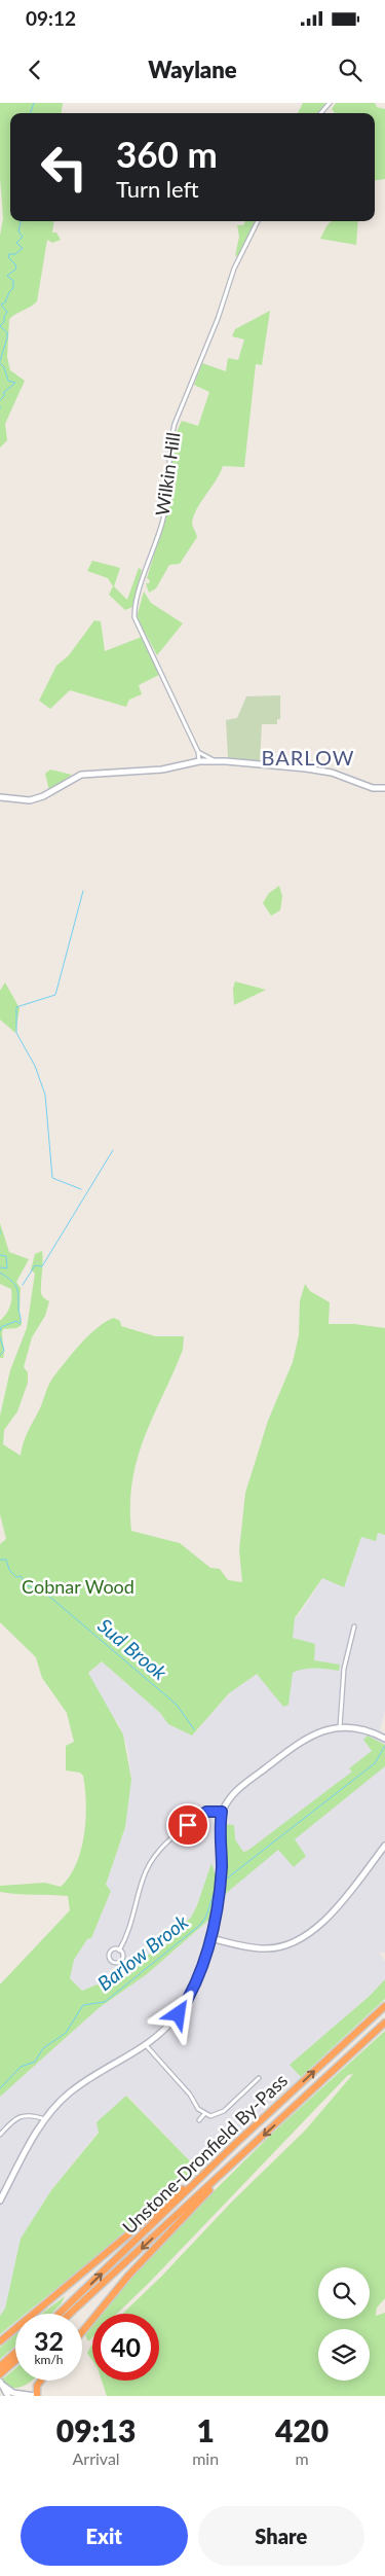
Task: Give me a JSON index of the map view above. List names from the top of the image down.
{
  "streets": {
    "highway": ["Unstone-Dronfield By-Pass"],
    "street": ["Wilkin Hill"]
  },
  "districts": ["BARLOW"],
  "water": ["Sud Brook", "Barlow Brook"],
  "parks": ["Cobnar Wood"],
  "page": {
    "status": "09:12",
    "header": "Waylane",
    "turn": ["360 m", "Turn left"],
    "speed": "32 km/h",
    "limit": "40",
    "eta": [
      "09:13",
      "Arrival",
      "1",
      "min",
      "420",
      "m"
    ],
    "buttons": ["Exit", "Share"]
  }
}
